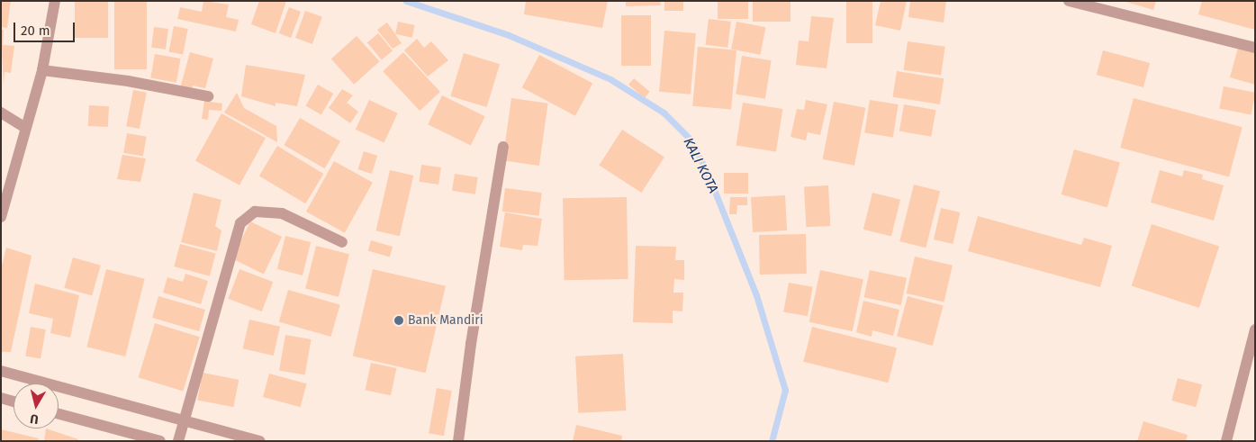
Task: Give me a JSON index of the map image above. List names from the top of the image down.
{
  "water": ["KALI KOTA"],
  "places": ["Bank Mandiri"],
  "scale_bar": "20 m",
  "north": "bottom"
}
